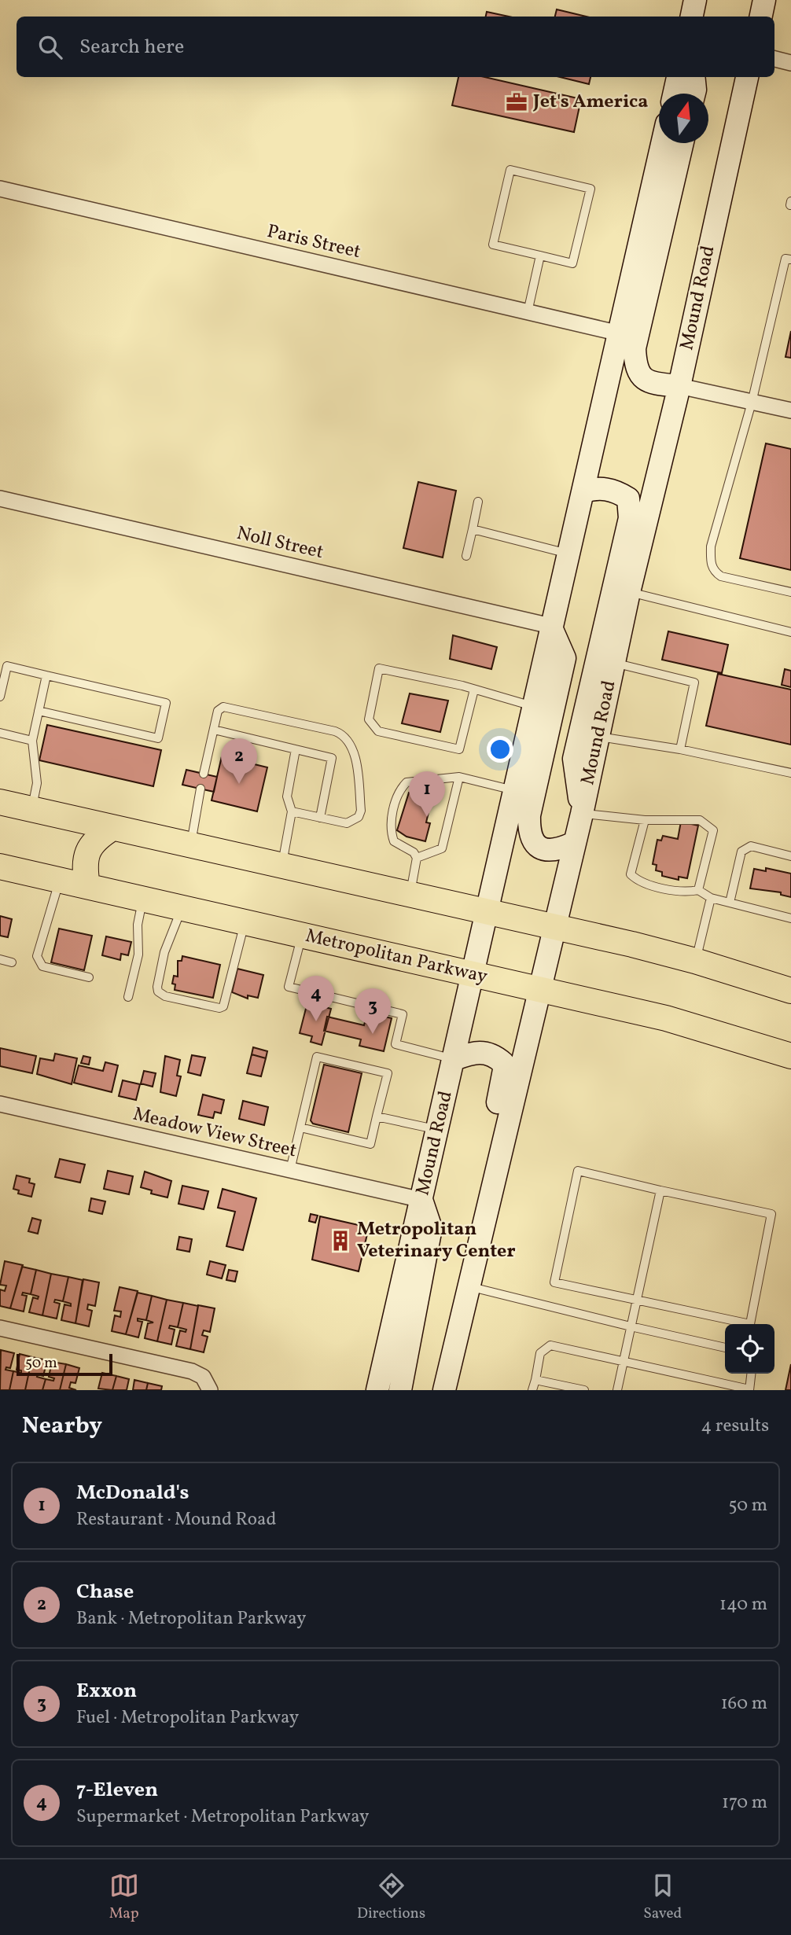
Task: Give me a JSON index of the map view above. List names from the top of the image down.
{
  "streets": {
    "main road": ["Mound Road", "Metropolitan Parkway"],
    "street": ["Paris Street", "Noll Street", "Meadow View Street"]
  },
  "crossings": [
    ["Paris Street", "Mound Road"],
    ["Mound Road", "Noll Street"],
    ["Mound Road", "Metropolitan Parkway"],
    ["Mound Road", "Meadow View Street"]
  ],
  "places": {
    "office": ["Jet's America"],
    "building": ["Metropolitan Veterinary Center"]
  },
  "scale_bar": "50 m",
  "north": "top",
  "page": {
    "search": "Search here",
    "pins": [
      "2",
      "1",
      "4",
      "3"
    ],
    "scale": "50 m",
    "heading": ["Nearby", "4 results"],
    "list": [
      {
        "mark": "1",
        "name": "McDonald's",
        "note": "Restaurant · Mound Road",
        "value": "50 m"
      },
      {
        "mark": "2",
        "name": "Chase",
        "note": "Bank · Metropolitan Parkway",
        "value": "140 m"
      },
      {
        "mark": "3",
        "name": "Exxon",
        "note": "Fuel · Metropolitan Parkway",
        "value": "160 m"
      },
      {
        "mark": "4",
        "name": "7-Eleven",
        "note": "Supermarket · Metropolitan Parkway",
        "value": "170 m"
      }
    ],
    "nav": ["Map", "Directions", "Saved"]
  }
}
